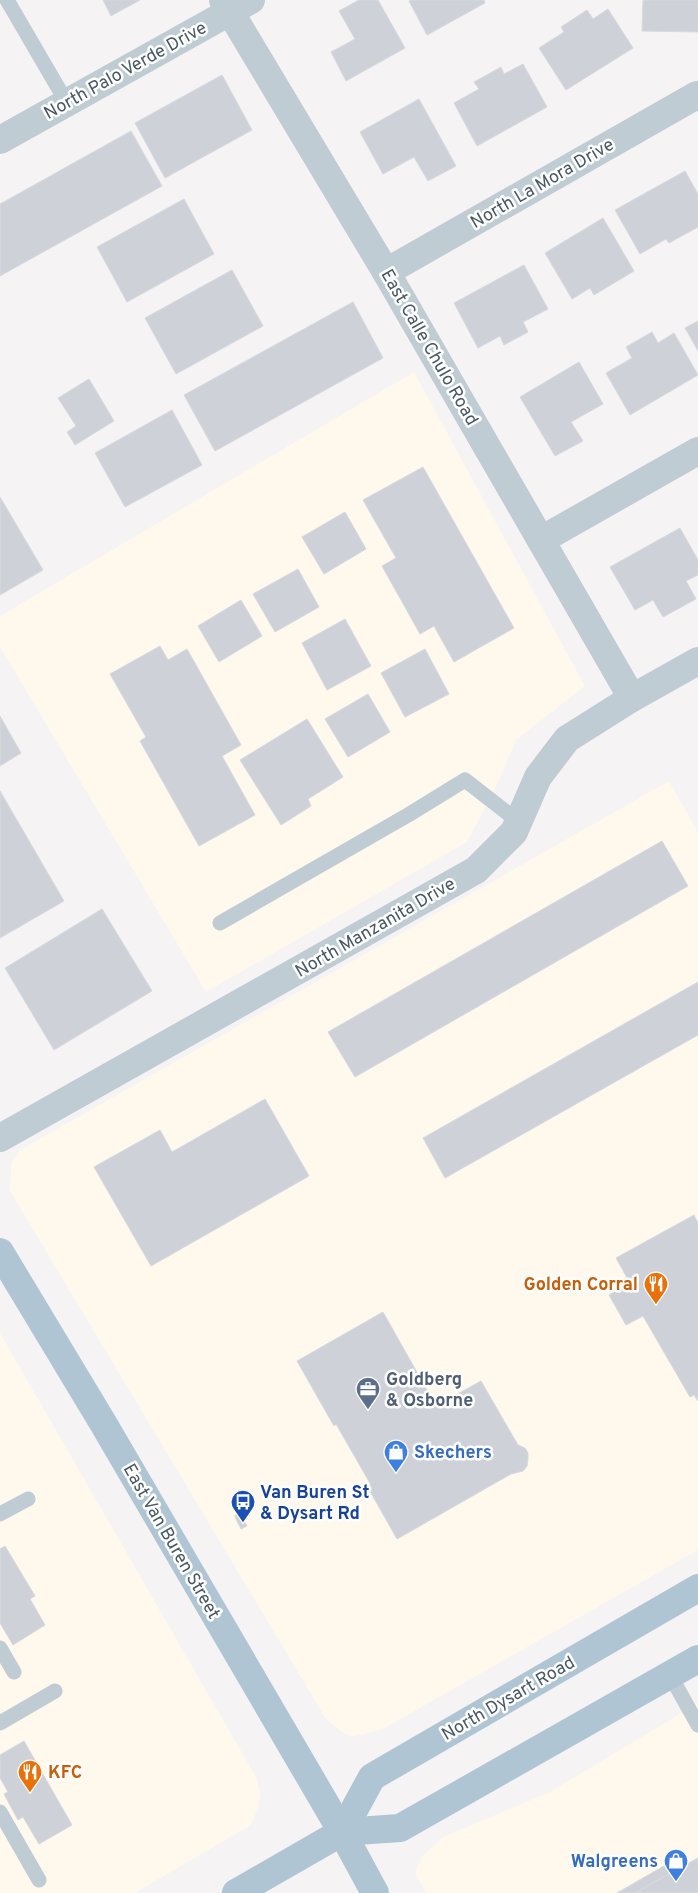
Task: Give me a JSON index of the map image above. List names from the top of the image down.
{
  "streets": {
    "main road": ["East Van Buren Street", "North Dysart Road"],
    "street": [
      "North Palo Verde Drive",
      "North La Mora Drive",
      "East Calle Chulo Road",
      "North Manzanita Drive"
    ]
  },
  "crossings": [
    ["North Palo Verde Drive", "East Calle Chulo Road"],
    ["North La Mora Drive", "East Calle Chulo Road"],
    ["East Calle Chulo Road", "North Manzanita Drive"],
    ["East Van Buren Street", "North Dysart Road"]
  ],
  "places": {
    "restaurant": ["Golden Corral", "KFC"],
    "office": ["Goldberg & Osborne"],
    "shop": ["Skechers", "Walgreens"],
    "bus stop": ["Van Buren St & Dysart Rd"]
  }
}
